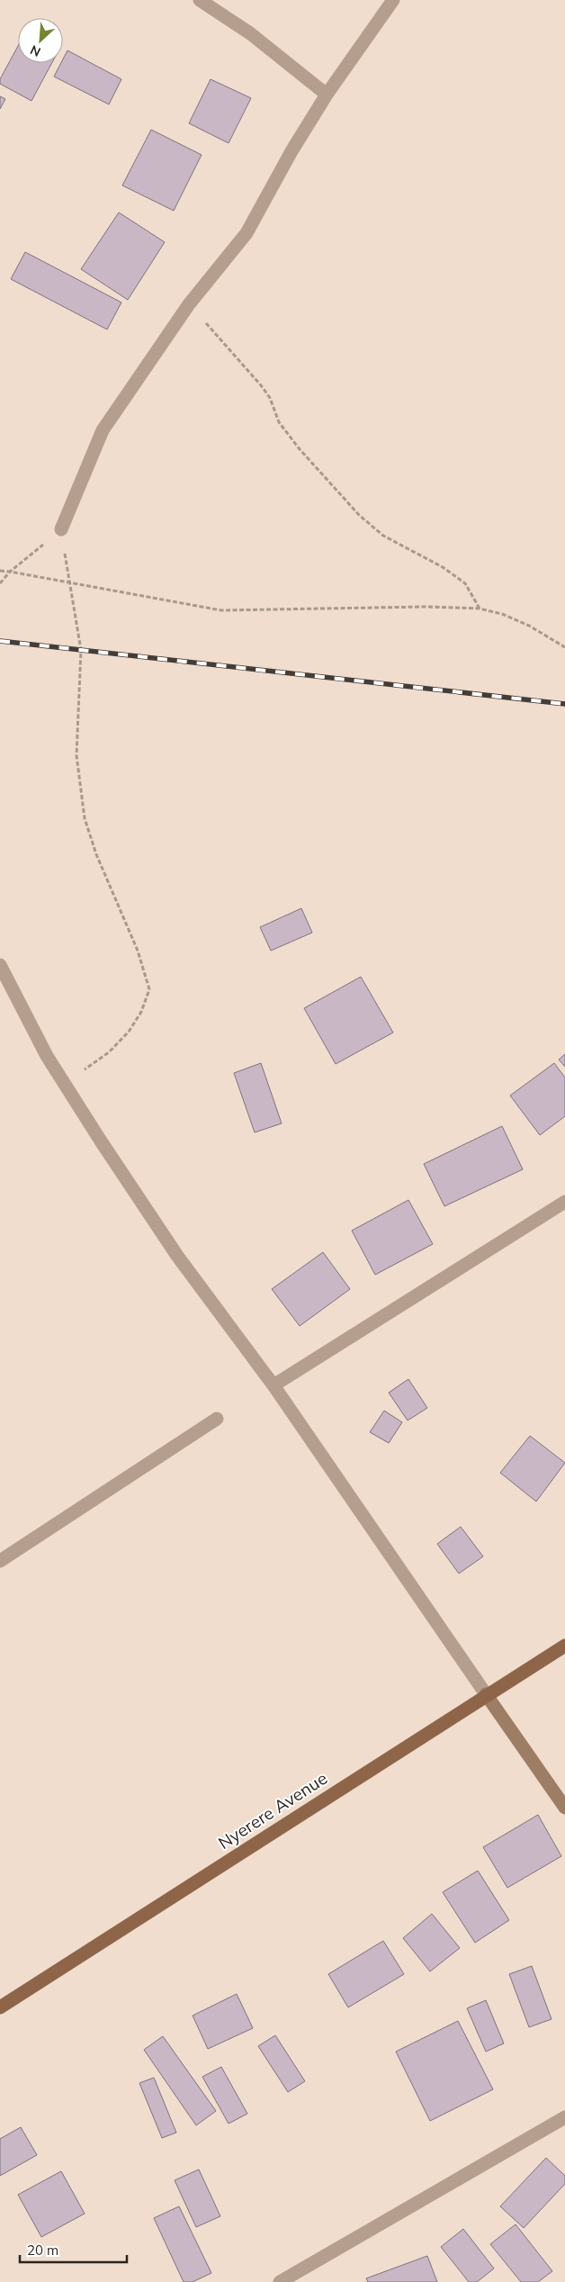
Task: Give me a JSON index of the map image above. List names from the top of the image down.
{
  "streets": {
    "main road": ["Nyerere Avenue"]
  },
  "scale_bar": "20 m",
  "north": "bottom left"
}
